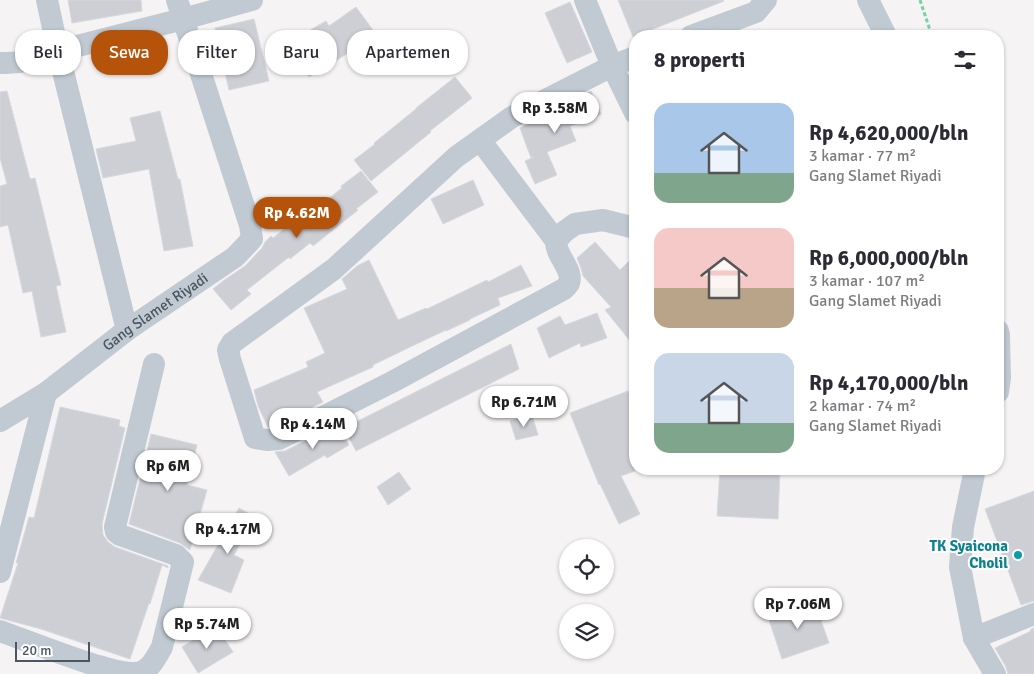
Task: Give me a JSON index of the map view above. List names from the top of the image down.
{
  "streets": {
    "street": ["Gang Slamet Riyadi"]
  },
  "places": ["TK Syaicona Cholil"],
  "scale_bar": "20 m",
  "page": {
    "chip": [
      "Beli",
      "Sewa",
      "Filter",
      "Baru",
      "Apartemen"
    ],
    "heading": "8 properti",
    "list": [
      {
        "name": "Rp 4,620,000/bln",
        "note": "3 kamar · 77 m² · Gang Slamet Riyadi"
      },
      {
        "name": "Rp 6,000,000/bln",
        "note": "3 kamar · 107 m² · Gang Slamet Riyadi"
      },
      {
        "name": "Rp 4,170,000/bln",
        "note": "2 kamar · 74 m² · Gang Slamet Riyadi"
      }
    ],
    "price": [
      "Rp 3.58M",
      "Rp 4.62M",
      "Rp 6.71M",
      "Rp 4.14M",
      "Rp 6M",
      "Rp 4.17M",
      "Rp 7.06M",
      "Rp 5.74M"
    ],
    "scale": "20 m"
  }
}
